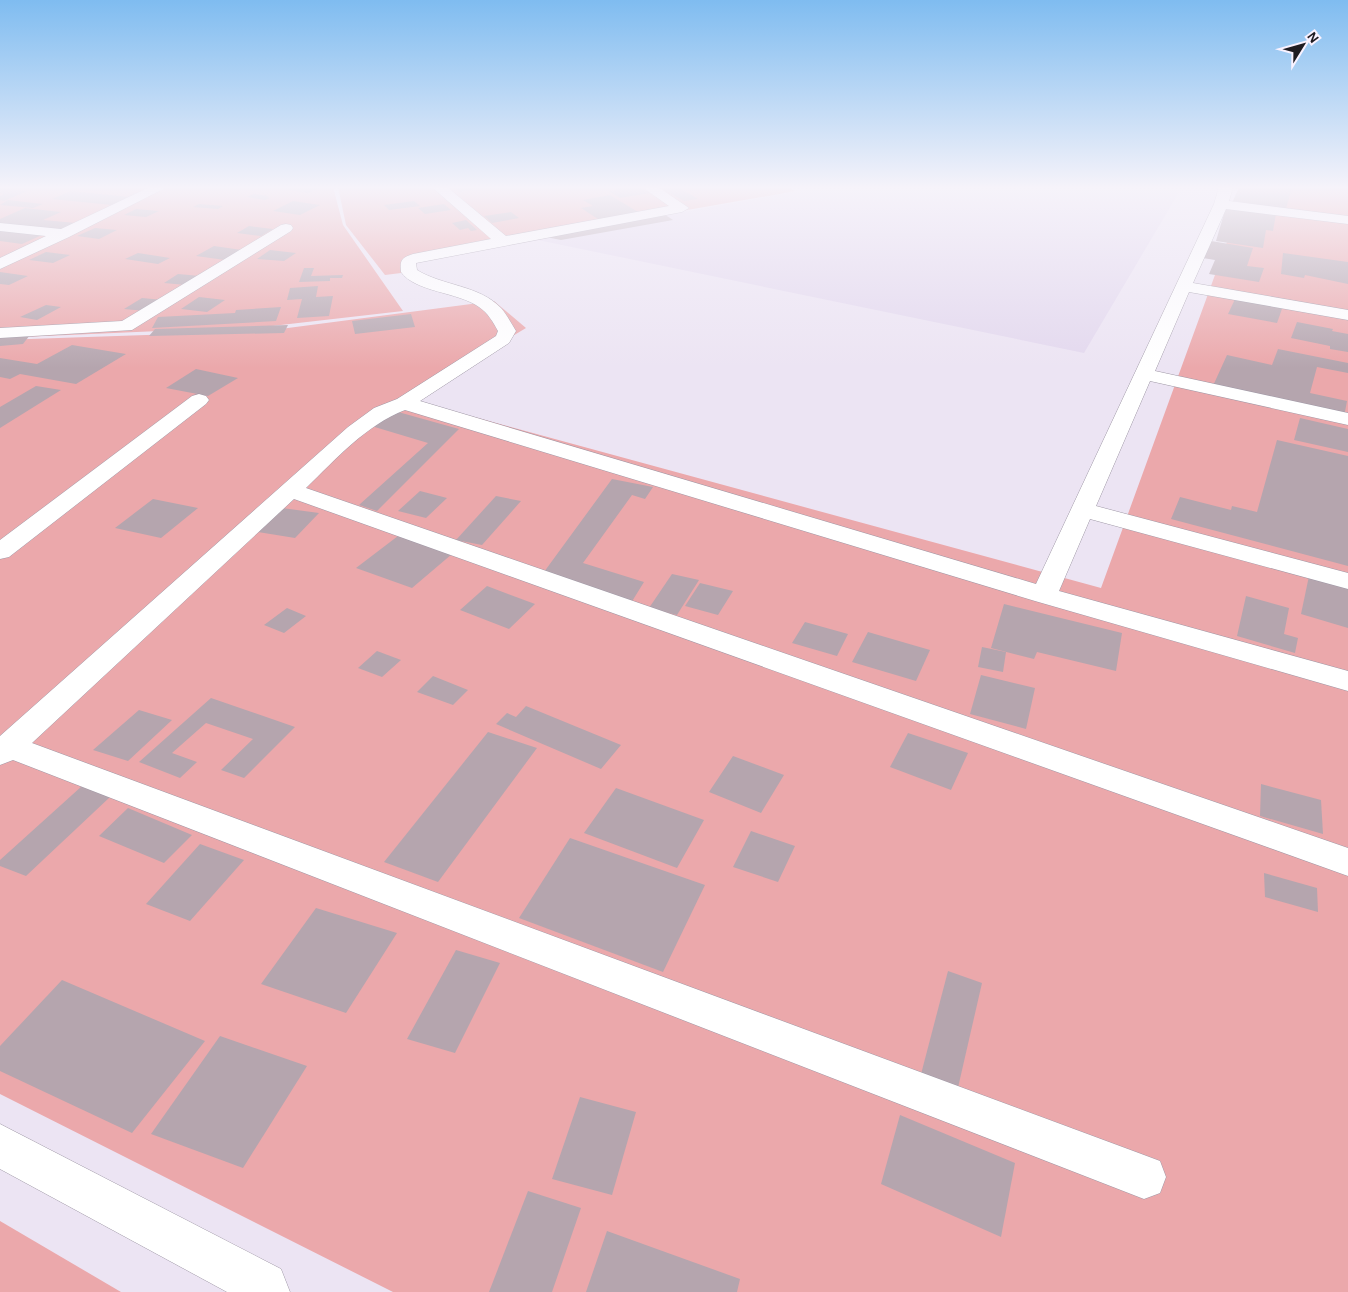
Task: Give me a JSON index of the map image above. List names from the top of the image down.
{
  "north": "top right"
}
